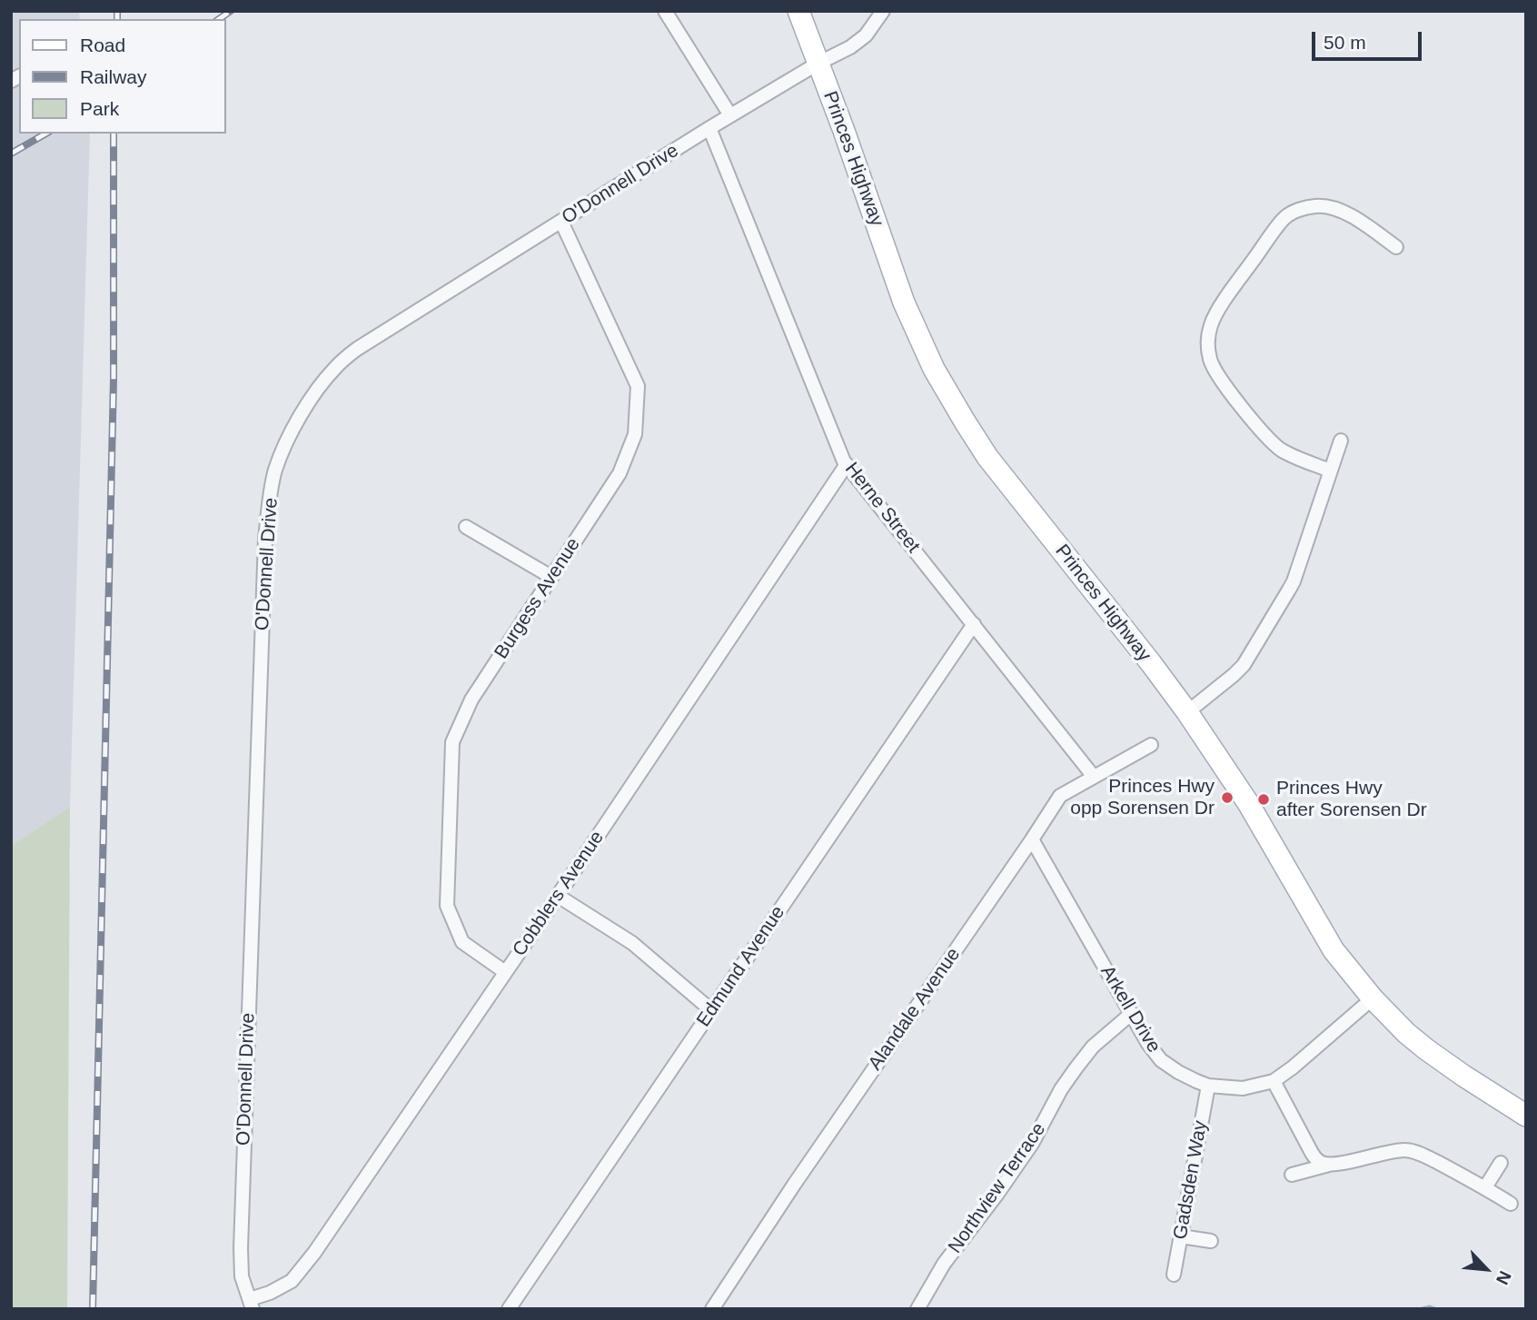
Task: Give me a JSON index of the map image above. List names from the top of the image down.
{
  "streets": {
    "main road": ["Princes Highway"],
    "street": [
      "O'Donnell Drive",
      "Herne Street",
      "Burgess Avenue",
      "Cobblers Avenue",
      "Edmund Avenue",
      "Alandale Avenue",
      "Arkell Drive",
      "Gadsden Way",
      "Northview Terrace"
    ]
  },
  "crossings": [
    ["Princes Highway", "O'Donnell Drive"],
    ["Princes Highway", "Arkell Drive"],
    ["O'Donnell Drive", "Herne Street"],
    ["O'Donnell Drive", "Burgess Avenue"],
    ["O'Donnell Drive", "Cobblers Avenue"],
    ["Herne Street", "Cobblers Avenue"],
    ["Herne Street", "Edmund Avenue"],
    ["Herne Street", "Alandale Avenue"],
    ["Burgess Avenue", "Cobblers Avenue"],
    ["Alandale Avenue", "Arkell Drive"],
    ["Arkell Drive", "Gadsden Way"],
    ["Arkell Drive", "Northview Terrace"]
  ],
  "places": ["Princes Hwy opp Sorensen Dr", "Princes Hwy after Sorensen Dr"],
  "legend": ["Road", "Railway", "Park"],
  "scale_bar": "50 m",
  "north": "bottom right"
}
